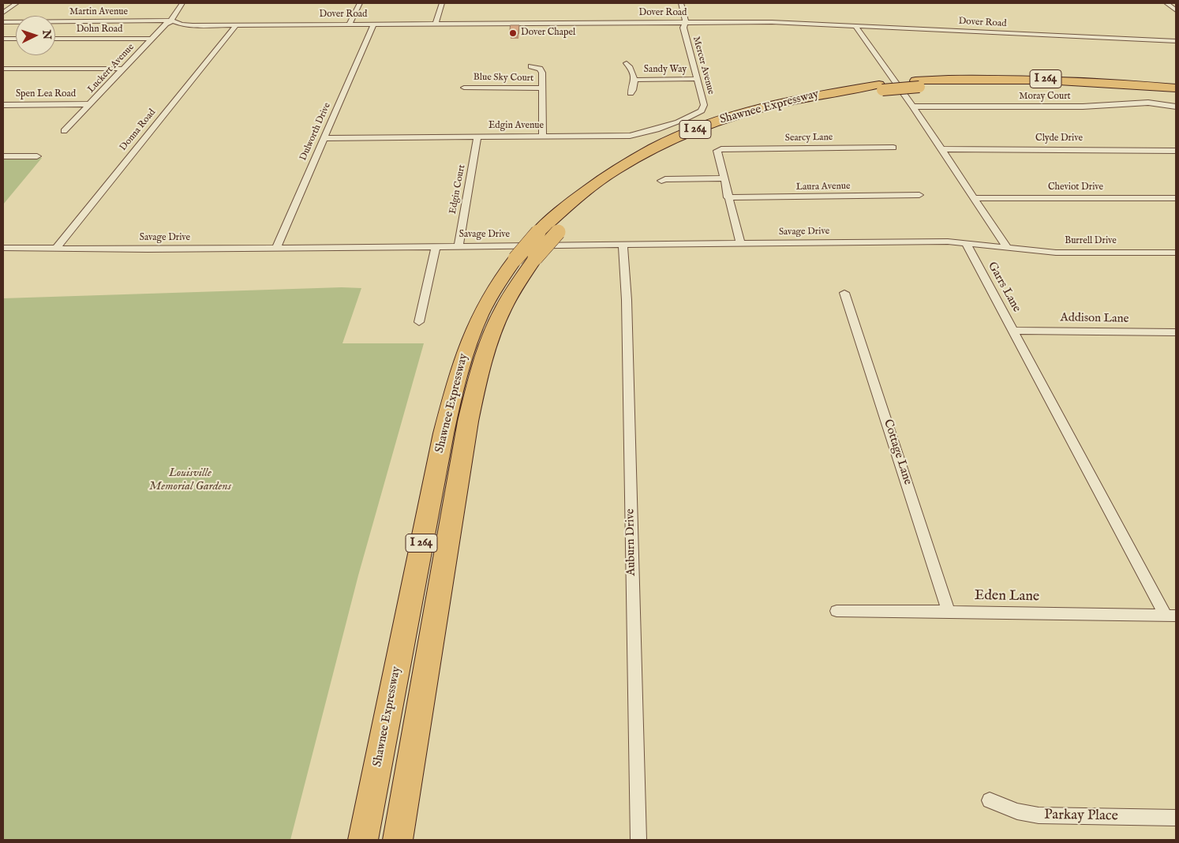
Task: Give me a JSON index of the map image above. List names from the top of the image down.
{
  "streets": {
    "highway": ["I 264", "Shawnee Expressway"],
    "street": [
      "Martin Avenue",
      "Dover Road",
      "Dohn Road",
      "Mercer Avenue",
      "Luckert Avenue",
      "Sandy Way",
      "Blue Sky Court",
      "Spen Lea Road",
      "Moray Court",
      "Edgin Avenue",
      "Donna Road",
      "Dulworth Drive",
      "Searcy Lane",
      "Clyde Drive",
      "Laura Avenue",
      "Cheviot Drive",
      "Edgin Court",
      "Savage Drive",
      "Burrell Drive",
      "Garrs Lane",
      "Addison Lane",
      "Cottage Lane",
      "Auburn Drive",
      "Eden Lane",
      "Parkay Place"
    ]
  },
  "crossings": [
    ["Martin Avenue", "Dover Road"],
    ["Martin Avenue", "Luckert Avenue"],
    ["Dover Road", "Mercer Avenue"],
    ["Dover Road", "Luckert Avenue"],
    ["Dover Road", "Donna Road"],
    ["Dover Road", "Dulworth Drive"],
    ["Dover Road", "Garrs Lane"],
    ["Dohn Road", "Luckert Avenue"],
    ["Mercer Avenue", "Sandy Way"],
    ["Mercer Avenue", "Edgin Avenue"],
    ["Luckert Avenue", "Spen Lea Road"],
    ["Moray Court", "Garrs Lane"],
    ["Edgin Avenue", "Dulworth Drive"],
    ["Edgin Avenue", "Edgin Court"],
    ["Donna Road", "Savage Drive"],
    ["Dulworth Drive", "Savage Drive"],
    ["Clyde Drive", "Garrs Lane"],
    ["Cheviot Drive", "Garrs Lane"],
    ["Edgin Court", "Savage Drive"],
    ["Savage Drive", "Garrs Lane"],
    ["Savage Drive", "Auburn Drive"],
    ["Burrell Drive", "Garrs Lane"],
    ["Garrs Lane", "Addison Lane"],
    ["Garrs Lane", "Eden Lane"],
    ["Cottage Lane", "Eden Lane"]
  ],
  "parks": ["Louisville Memorial Gardens"],
  "places": ["Dover Chapel"],
  "north": "right"
}
